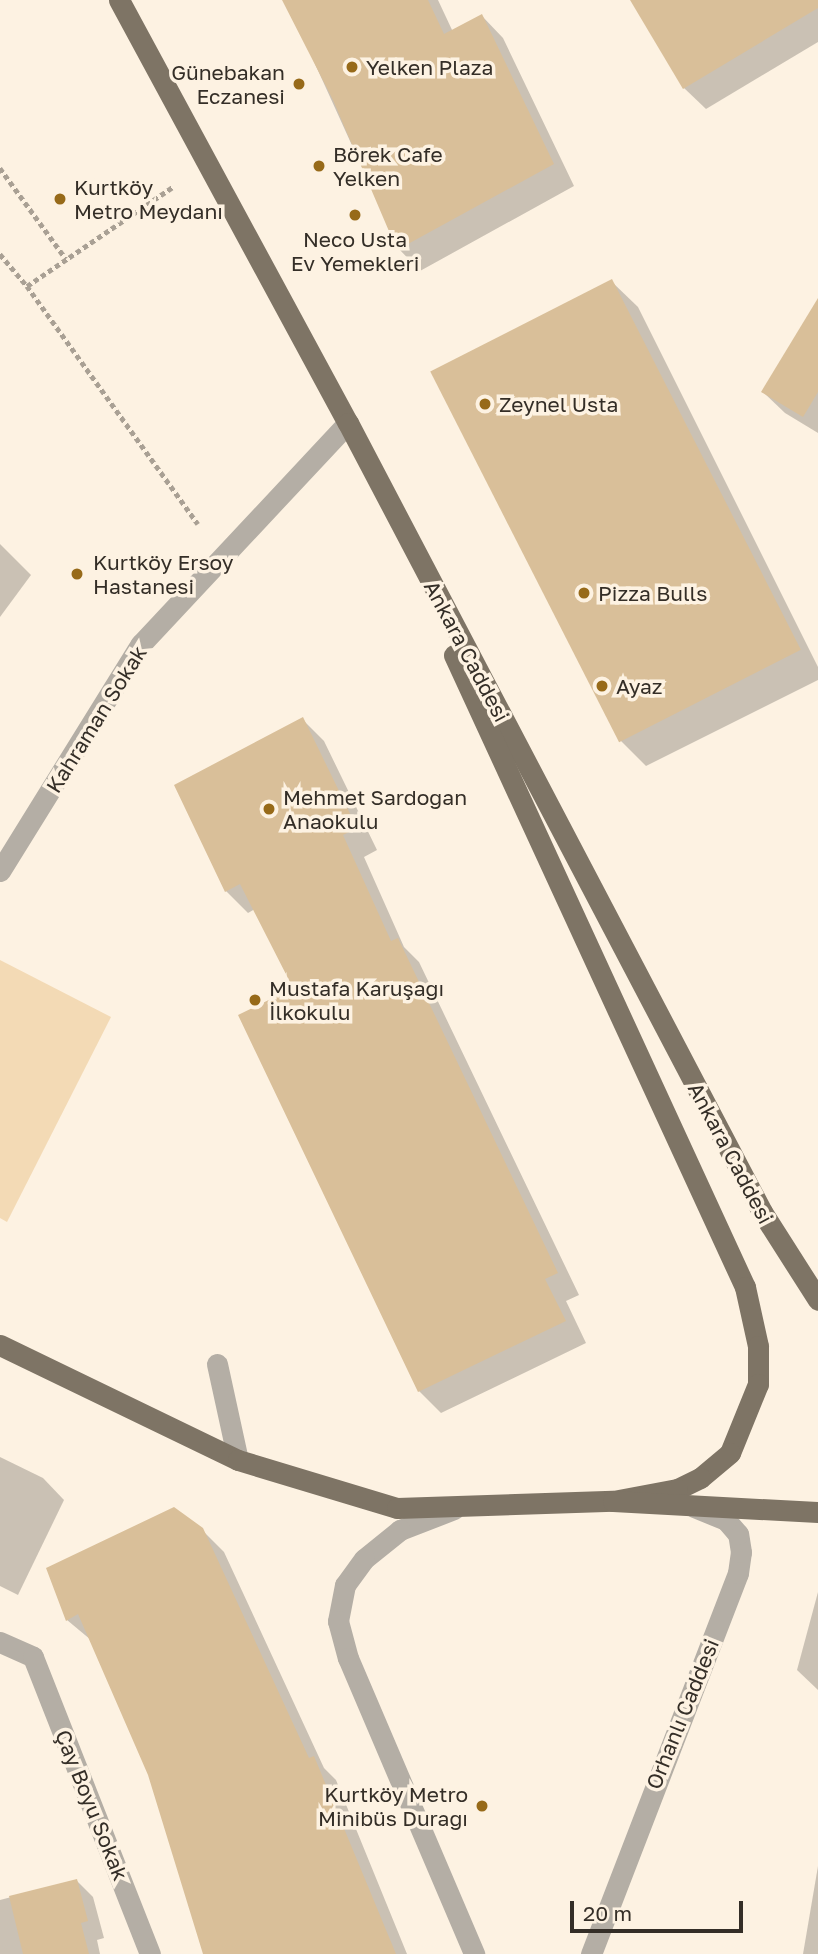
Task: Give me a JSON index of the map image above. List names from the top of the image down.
{
  "streets": {
    "main road": ["Ankara Caddesi"],
    "street": ["Kahraman Sokak", "Orhanlı Caddesi", "Çay Boyu Sokak"]
  },
  "crossings": [
    ["Ankara Caddesi", "Kahraman Sokak"]
  ],
  "places": [
    "Yelken Plaza",
    "Günebakan Eczanesi",
    "Börek Cafe Yelken",
    "Kurtköy Metro Meydanı",
    "Neco Usta Ev Yemekleri",
    "Zeynel Usta",
    "Kurtköy Ersoy Hastanesi",
    "Pizza Bulls",
    "Ayaz",
    "Mehmet Sardoğan Anaokulu",
    "Mustafa Karuşağı İlkokulu",
    "Kurtköy Metro Minibüs Durağı"
  ],
  "scale_bar": "20 m"
}
